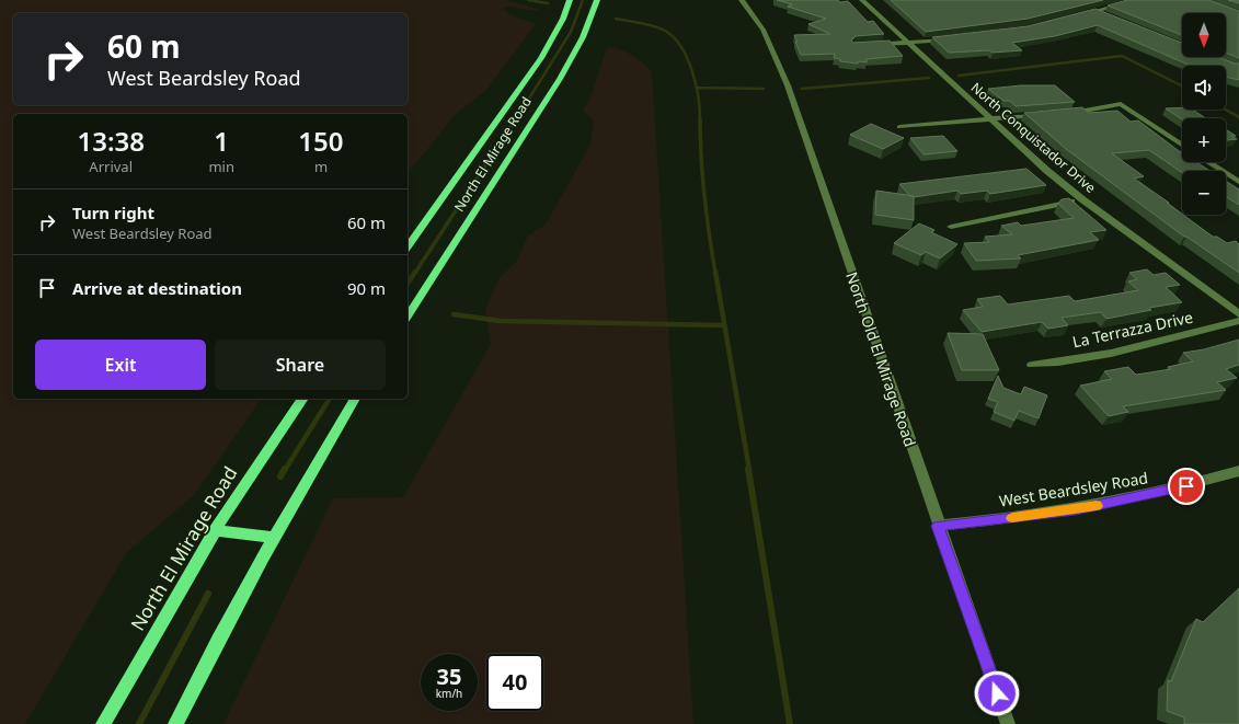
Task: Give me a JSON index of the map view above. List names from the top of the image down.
{
  "streets": {
    "main road": ["North El Mirage Road"],
    "street": [
      "North Conquistador Drive",
      "La Terrazza Drive",
      "North Old El Mirage Road",
      "West Beardsley Road"
    ]
  },
  "crossings": [
    ["North Old El Mirage Road", "West Beardsley Road"]
  ],
  "north": "bottom",
  "page": {
    "map_buttons": ["+", "−"],
    "turn": ["60 m", "West Beardsley Road"],
    "eta": [
      "13:38",
      "Arrival",
      "1",
      "min",
      "150",
      "m"
    ],
    "list": [
      {
        "name": "Turn right",
        "note": "West Beardsley Road",
        "value": "60 m"
      },
      {
        "name": "Arrive at destination",
        "value": "90 m"
      }
    ],
    "buttons": ["Exit", "Share"],
    "speed": "35 km/h",
    "limit": "40"
  }
}
